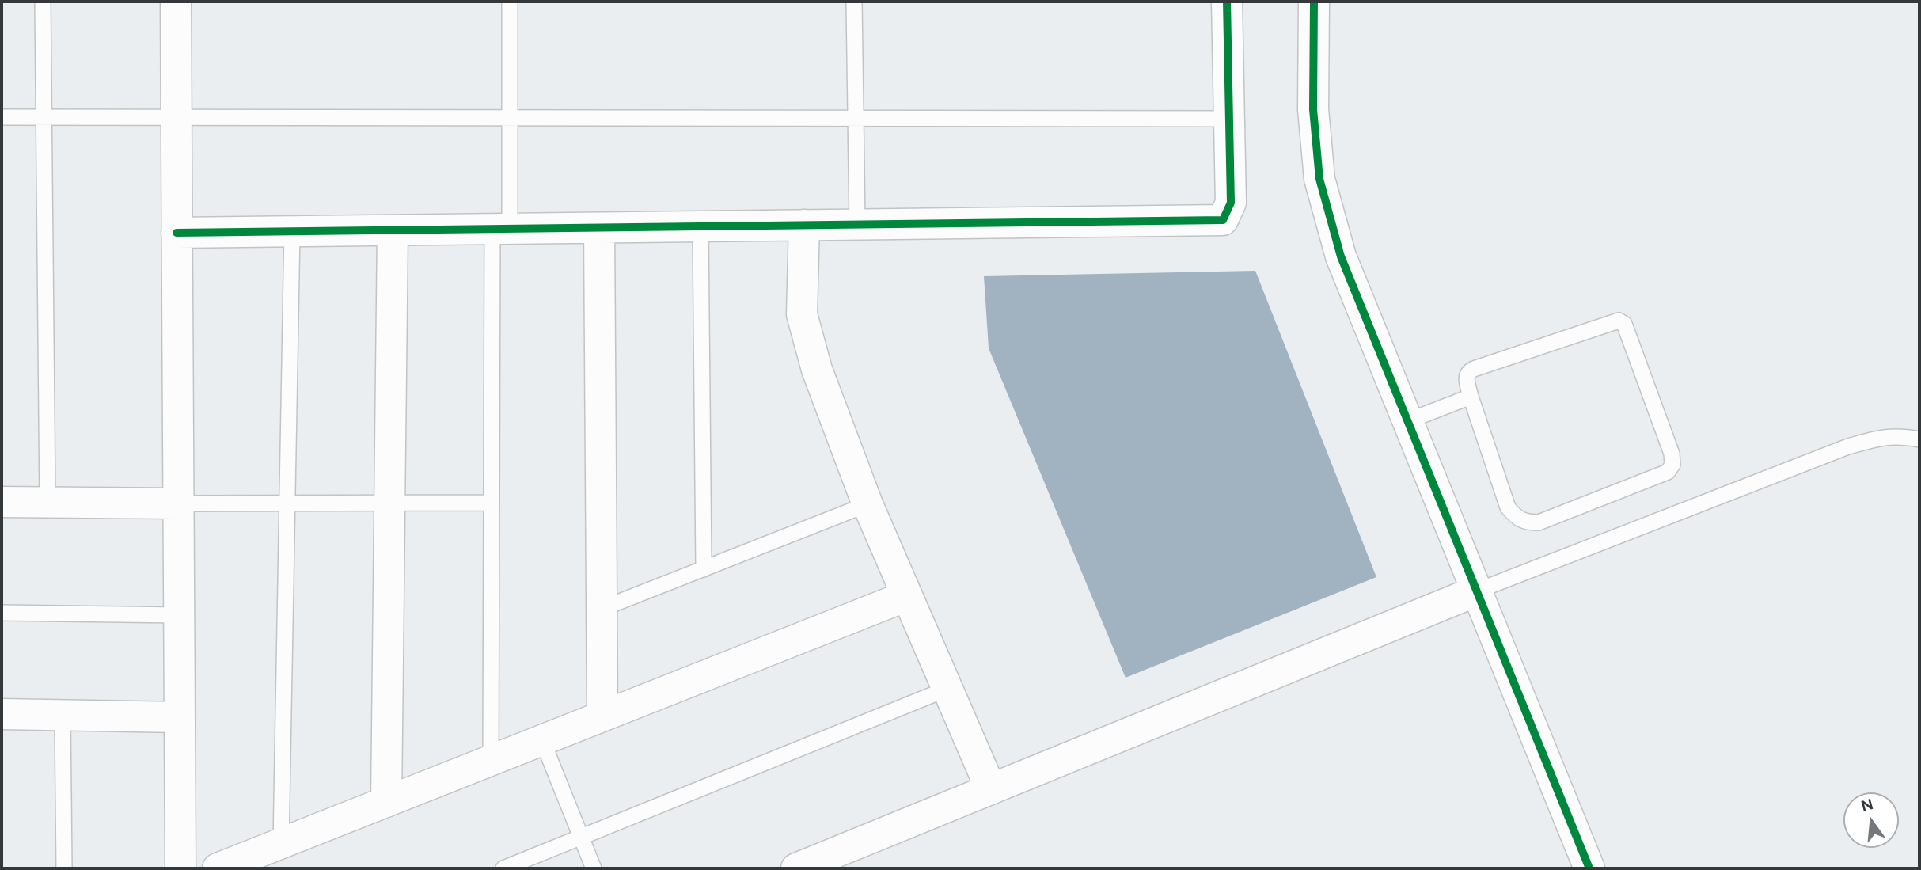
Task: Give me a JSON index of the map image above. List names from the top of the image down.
{
  "north": "top"
}
